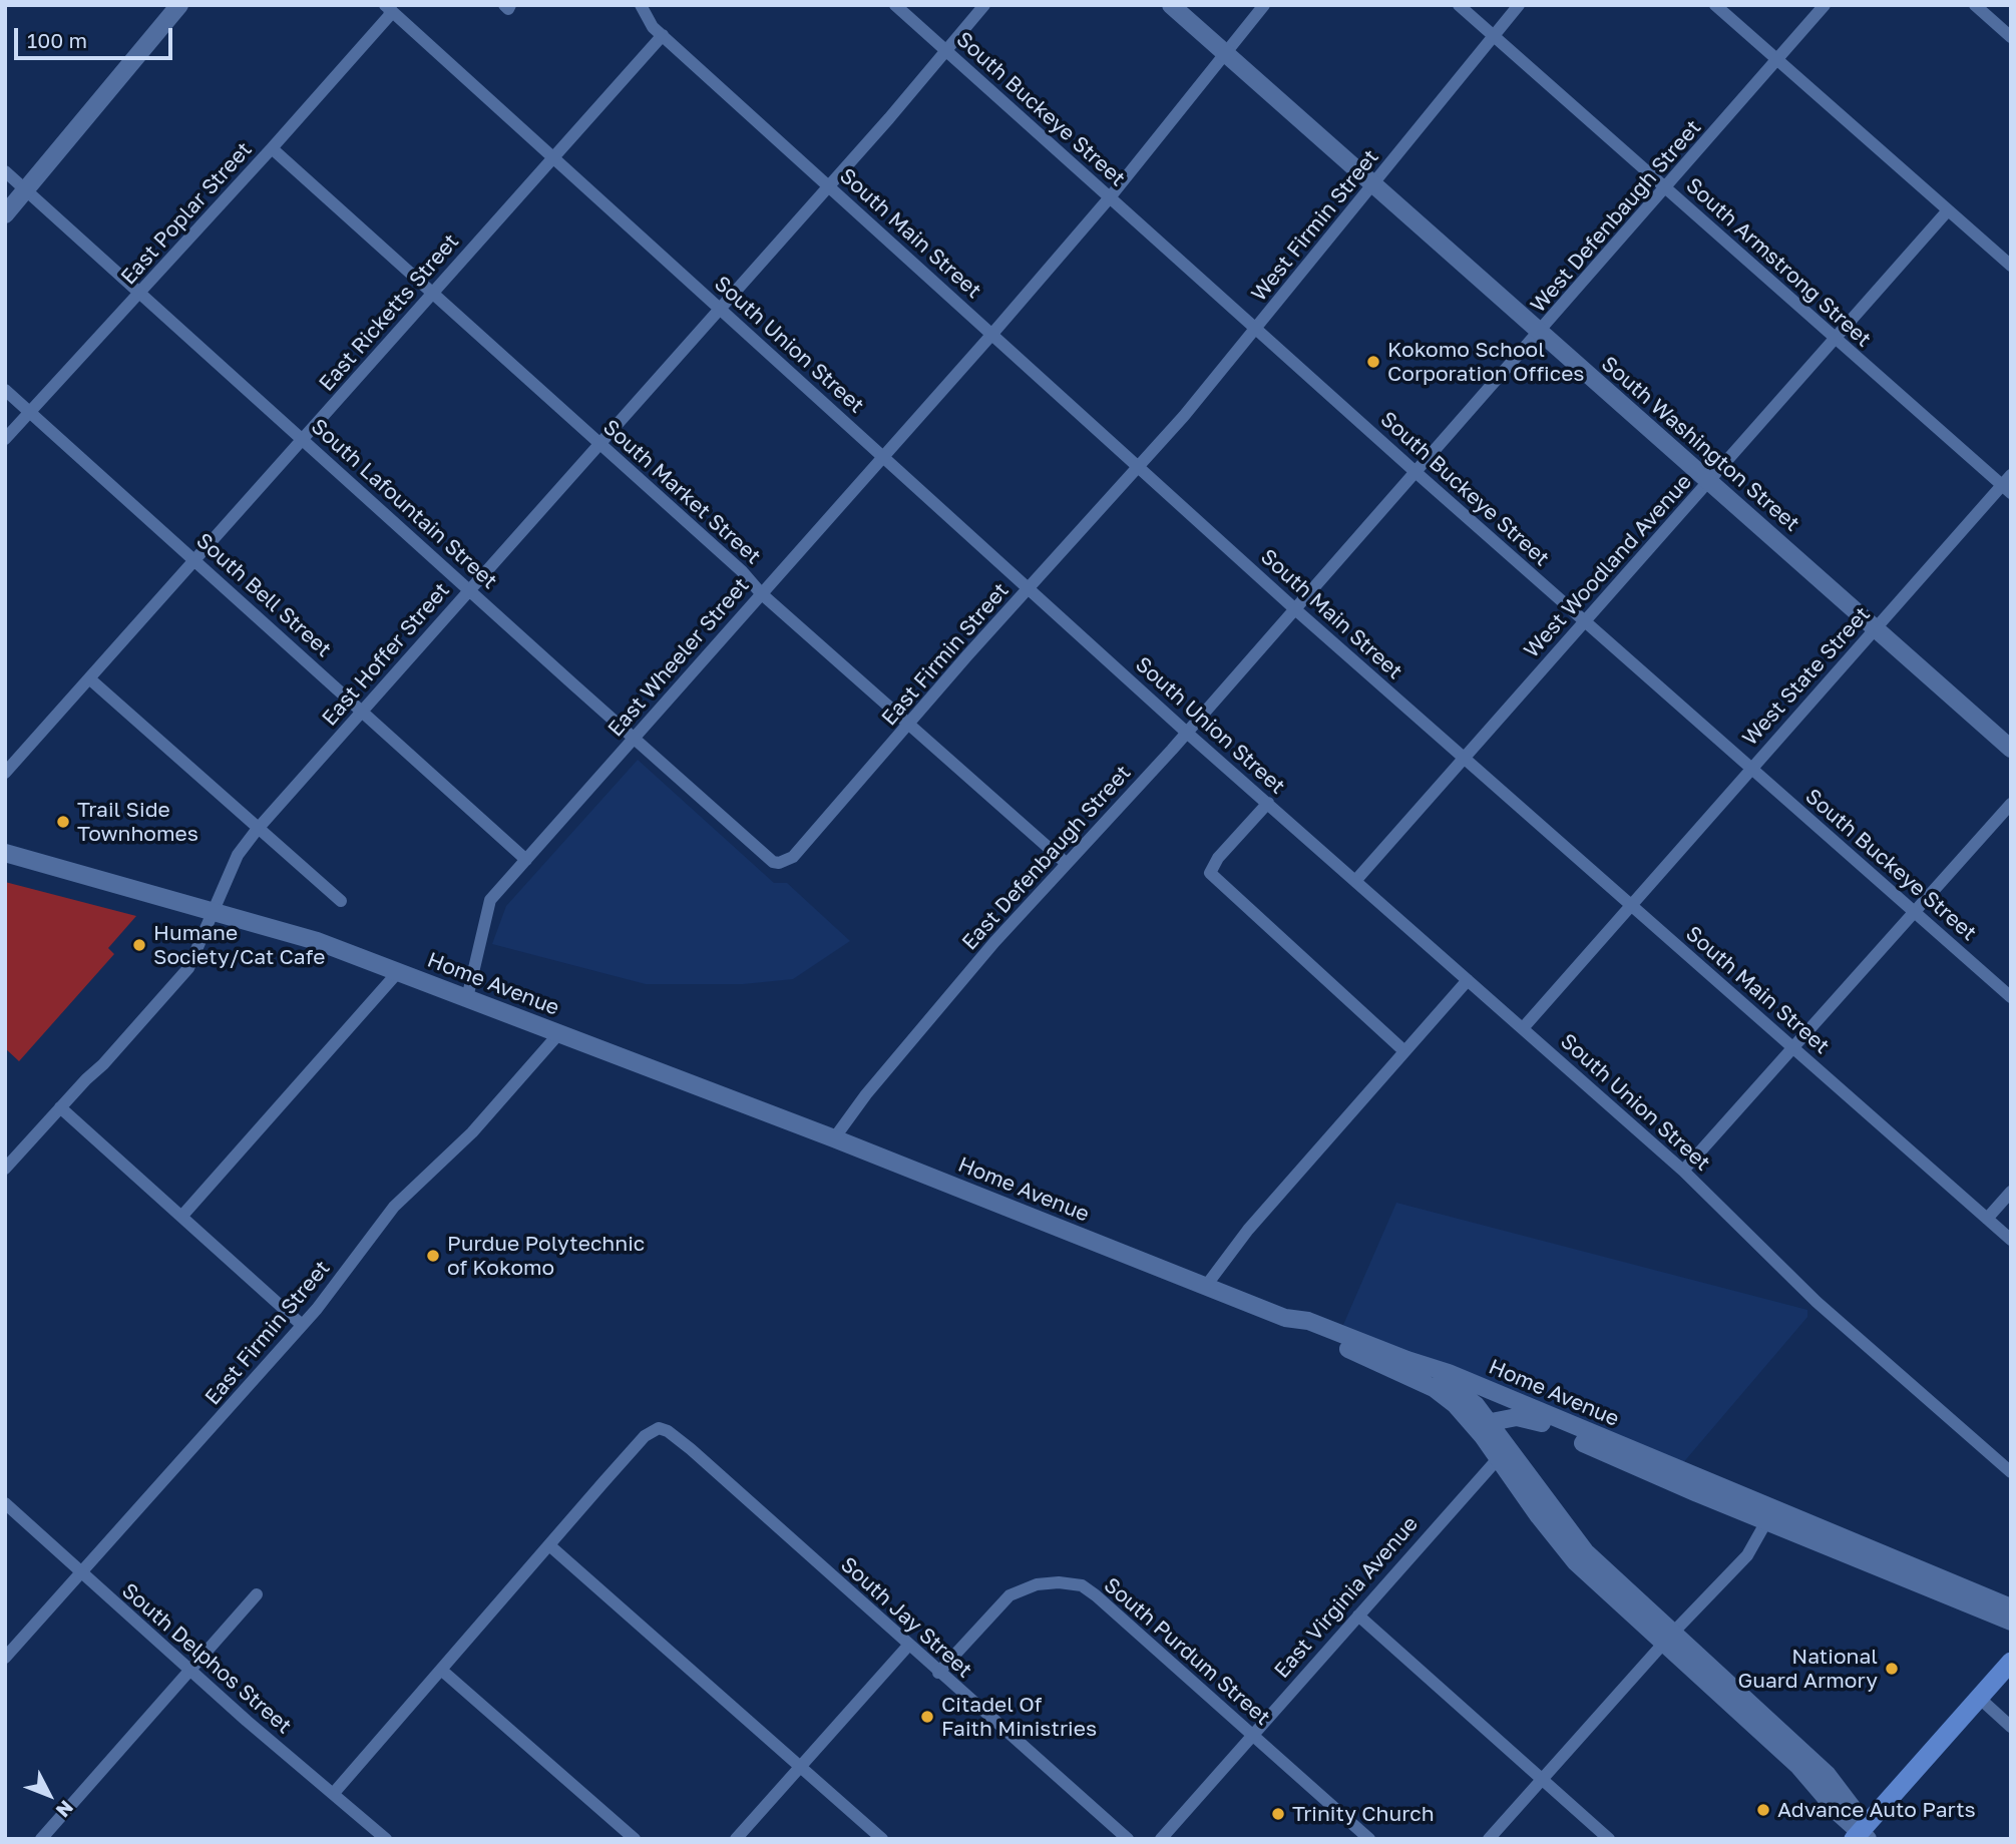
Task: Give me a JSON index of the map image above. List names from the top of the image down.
{
  "streets": {
    "main road": ["South Washington Street", "Home Avenue"],
    "street": [
      "South Buckeye Street",
      "East Poplar Street",
      "West Defenbaugh Street",
      "West Firmin Street",
      "South Main Street",
      "South Armstrong Street",
      "East Ricketts Street",
      "South Union Street",
      "South Market Street",
      "South Lafountain Street",
      "West Woodland Avenue",
      "South Bell Street",
      "East Hoffer Street",
      "East Firmin Street",
      "East Wheeler Street",
      "West State Street",
      "East Defenbaugh Street",
      "East Virginia Avenue",
      "South Jay Street",
      "South Purdum Street",
      "South Delphos Street"
    ]
  },
  "crossings": [
    ["South Buckeye Street", "West Defenbaugh Street"],
    ["South Buckeye Street", "West Firmin Street"],
    ["South Buckeye Street", "West Woodland Avenue"],
    ["South Buckeye Street", "East Hoffer Street"],
    ["South Buckeye Street", "East Wheeler Street"],
    ["South Buckeye Street", "West State Street"],
    ["East Poplar Street", "South Union Street"],
    ["East Poplar Street", "South Market Street"],
    ["East Poplar Street", "South Lafountain Street"],
    ["East Poplar Street", "South Bell Street"],
    ["West Defenbaugh Street", "South Main Street"],
    ["West Defenbaugh Street", "South Armstrong Street"],
    ["West Defenbaugh Street", "South Washington Street"],
    ["West Defenbaugh Street", "East Defenbaugh Street"],
    ["West Firmin Street", "South Main Street"],
    ["West Firmin Street", "South Armstrong Street"],
    ["West Firmin Street", "South Washington Street"],
    ["West Firmin Street", "East Firmin Street"],
    ["South Main Street", "East Ricketts Street"],
    ["South Main Street", "West Woodland Avenue"],
    ["South Main Street", "East Hoffer Street"],
    ["South Main Street", "East Firmin Street"],
    ["South Main Street", "East Wheeler Street"],
    ["South Main Street", "West State Street"],
    ["South Main Street", "East Defenbaugh Street"],
    ["South Armstrong Street", "West Woodland Avenue"],
    ["South Armstrong Street", "West State Street"],
    ["East Ricketts Street", "South Union Street"],
    ["East Ricketts Street", "South Market Street"],
    ["East Ricketts Street", "South Lafountain Street"],
    ["East Ricketts Street", "South Bell Street"],
    ["South Union Street", "West Woodland Avenue"],
    ["South Union Street", "East Hoffer Street"],
    ["South Union Street", "East Firmin Street"],
    ["South Union Street", "East Wheeler Street"],
    ["South Union Street", "West State Street"],
    ["South Union Street", "East Defenbaugh Street"],
    ["South Washington Street", "West Woodland Avenue"],
    ["South Washington Street", "East Wheeler Street"],
    ["South Washington Street", "West State Street"],
    ["South Market Street", "East Hoffer Street"],
    ["South Market Street", "East Firmin Street"],
    ["South Market Street", "East Wheeler Street"],
    ["South Market Street", "East Defenbaugh Street"],
    ["South Lafountain Street", "East Hoffer Street"],
    ["South Lafountain Street", "East Firmin Street"],
    ["South Lafountain Street", "East Wheeler Street"],
    ["South Bell Street", "East Hoffer Street"],
    ["South Bell Street", "East Wheeler Street"],
    ["East Hoffer Street", "Home Avenue"],
    ["East Firmin Street", "Home Avenue"],
    ["East Firmin Street", "South Delphos Street"],
    ["East Wheeler Street", "Home Avenue"],
    ["East Defenbaugh Street", "Home Avenue"],
    ["East Virginia Avenue", "South Purdum Street"],
    ["South Jay Street", "South Purdum Street"]
  ],
  "places": [
    "Kokomo School Corporation Offices",
    "Trail Side Townhomes",
    "Humane Society/Cat Cafe",
    "Purdue Polytechnic of Kokomo",
    "National Guard Armory",
    "Citadel Of Faith Ministries",
    "Advance Auto Parts",
    "Trinity Church"
  ],
  "scale_bar": "100 m",
  "north": "bottom right"
}
